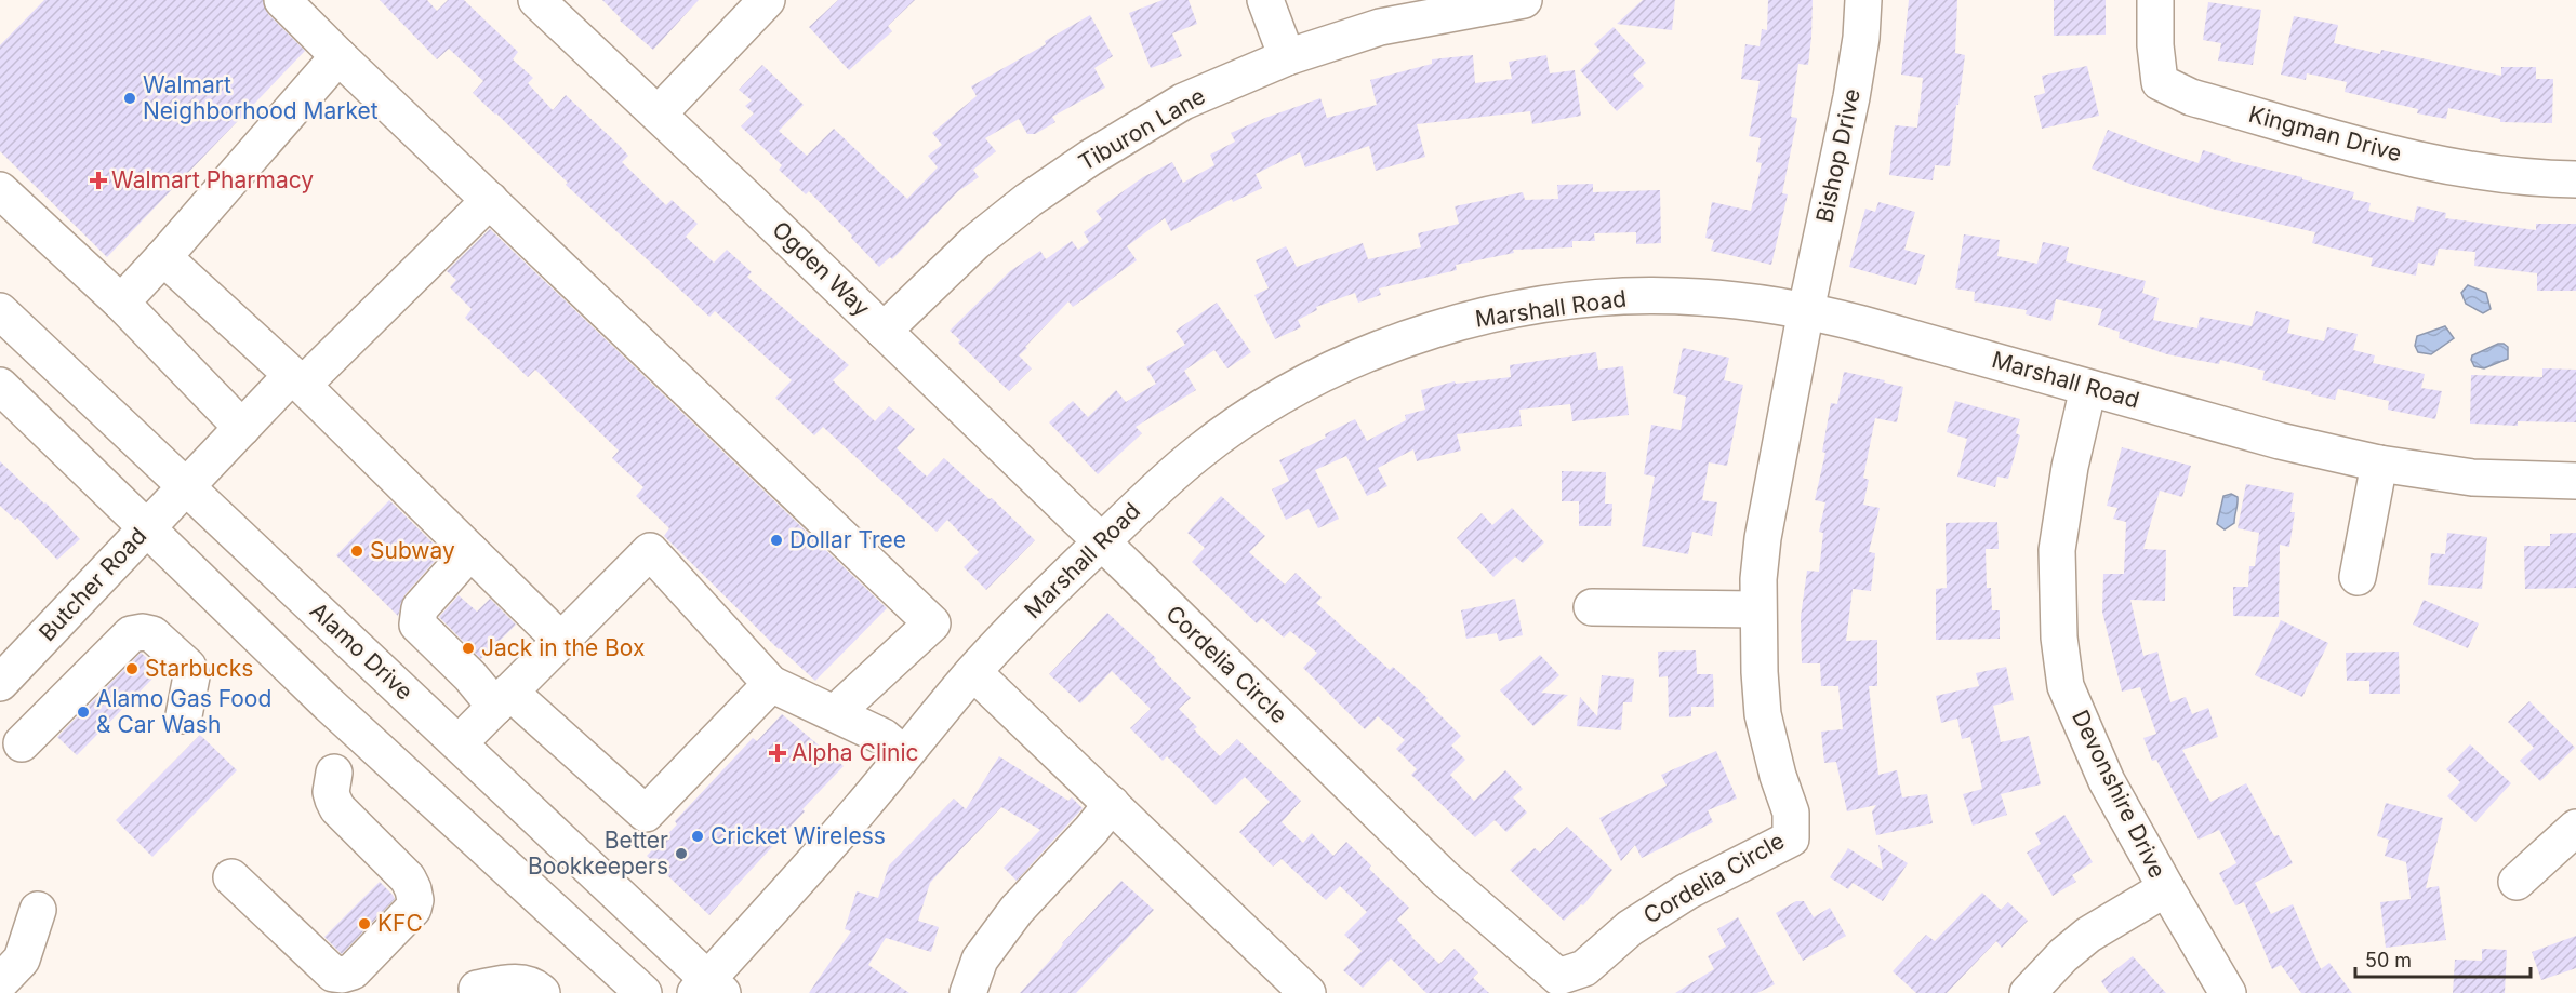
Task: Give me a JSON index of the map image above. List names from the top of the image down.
{
  "streets": {
    "street": [
      "Tiburon Lane",
      "Kingman Drive",
      "Bishop Drive",
      "Ogden Way",
      "Marshall Road",
      "Butcher Road",
      "Alamo Drive",
      "Cordelia Circle",
      "Devonshire Drive"
    ]
  },
  "crossings": [
    ["Tiburon Lane", "Ogden Way"],
    ["Bishop Drive", "Marshall Road"],
    ["Bishop Drive", "Cordelia Circle"],
    ["Ogden Way", "Marshall Road"],
    ["Ogden Way", "Cordelia Circle"],
    ["Marshall Road", "Alamo Drive"],
    ["Marshall Road", "Cordelia Circle"],
    ["Marshall Road", "Devonshire Drive"],
    ["Butcher Road", "Alamo Drive"]
  ],
  "places": {
    "other": [
      "Walmart Neighborhood Market",
      "Dollar Tree",
      "Subway",
      "Jack in the Box",
      "Starbucks",
      "Alamo Gas Food & Car Wash",
      "Cricket Wireless",
      "Better Bookkeepers",
      "KFC"
    ],
    "health": ["Walmart Pharmacy", "Alpha Clinic"]
  },
  "scale_bar": "50 m"
}
